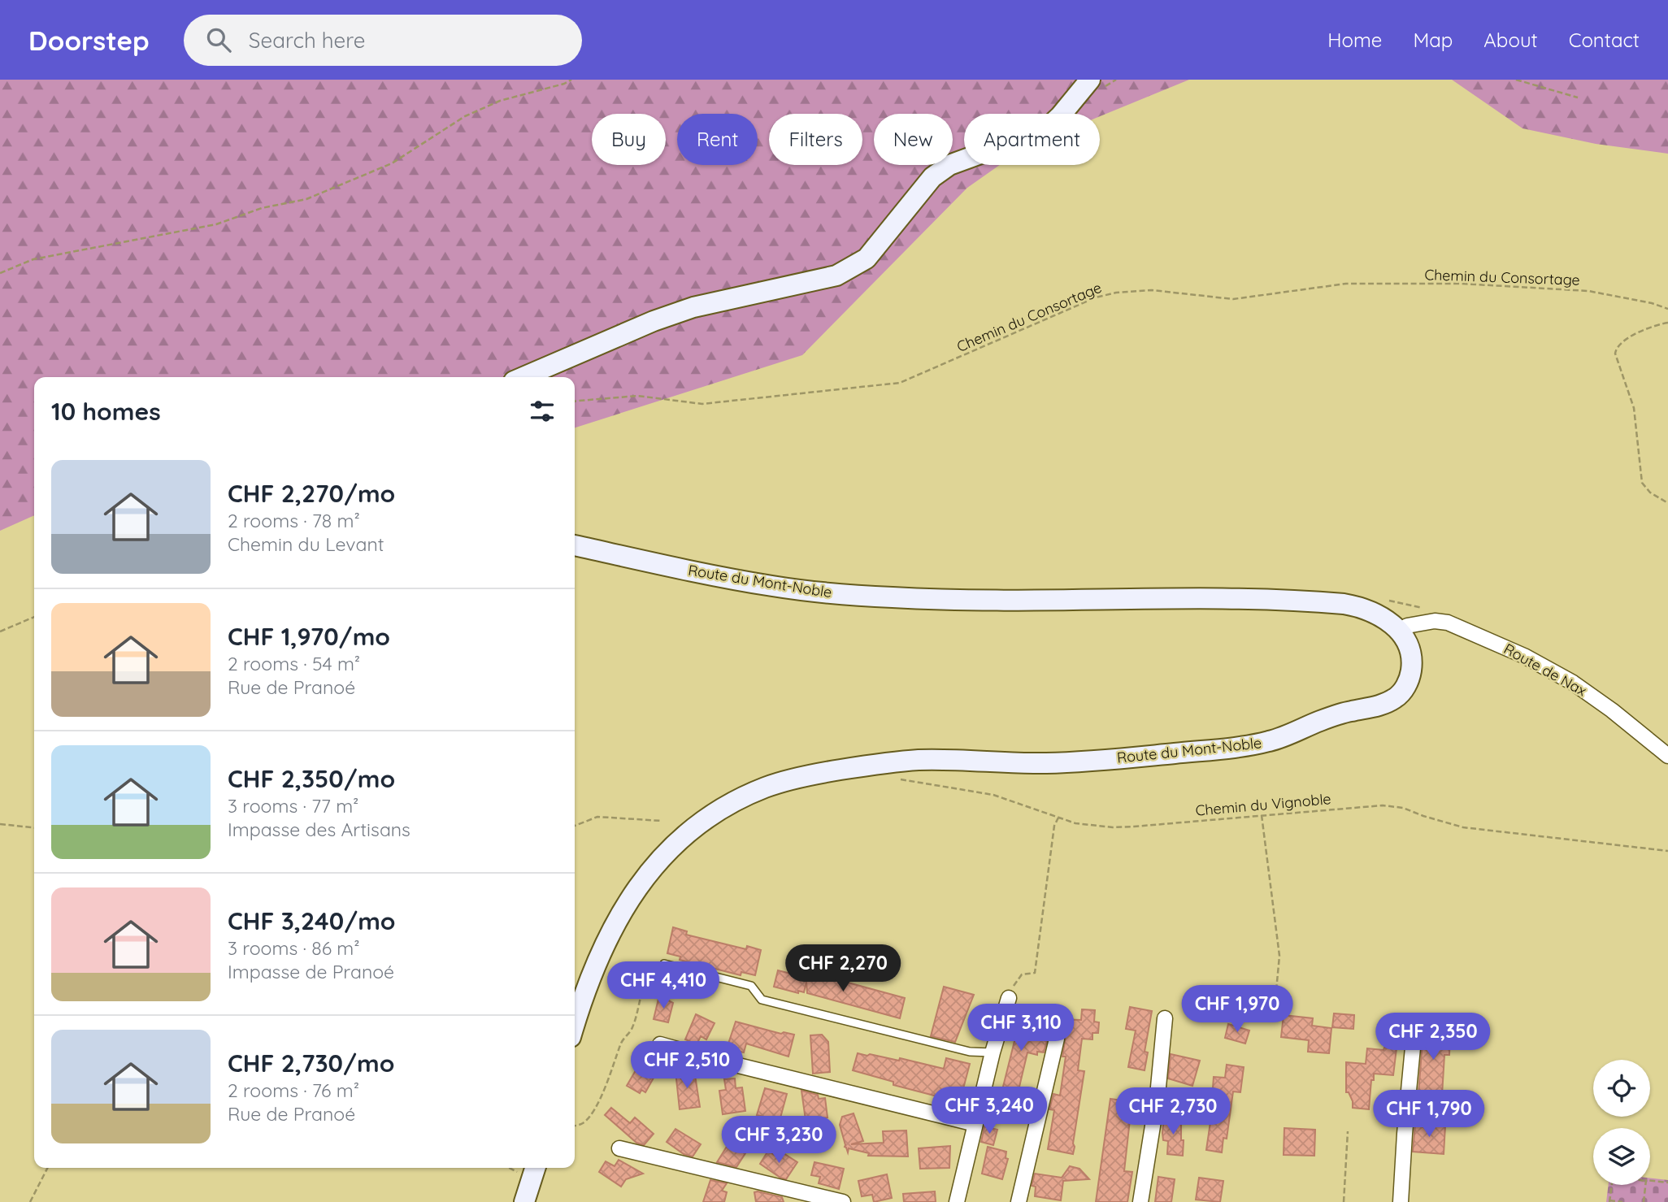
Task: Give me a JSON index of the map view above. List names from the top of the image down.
{
  "streets": {
    "street": ["Route du Mont-Noble", "Route de Nax"],
    "path": ["Chemin du Consortage", "Chemin du Vignoble"]
  },
  "page": {
    "header": "Doorstep",
    "search": "Search here",
    "nav": [
      "Home",
      "Map",
      "About",
      "Contact"
    ],
    "chip": [
      "Buy",
      "Rent",
      "Filters",
      "New",
      "Apartment"
    ],
    "heading": "10 homes",
    "list": [
      {
        "name": "CHF 2,270/mo",
        "note": "2 rooms · 78 m² · Chemin du Levant"
      },
      {
        "name": "CHF 1,970/mo",
        "note": "2 rooms · 54 m² · Rue de Pranoé"
      },
      {
        "name": "CHF 2,350/mo",
        "note": "3 rooms · 77 m² · Impasse des Artisans"
      },
      {
        "name": "CHF 3,240/mo",
        "note": "3 rooms · 86 m² · Impasse de Pranoé"
      },
      {
        "name": "CHF 2,730/mo",
        "note": "2 rooms · 76 m² · Rue de Pranoé"
      }
    ],
    "price": [
      "CHF 2,270",
      "CHF 4,410",
      "CHF 1,970",
      "CHF 3,110",
      "CHF 2,350",
      "CHF 2,510",
      "CHF 3,240",
      "CHF 2,730",
      "CHF 1,790",
      "CHF 3,230"
    ]
  }
}
